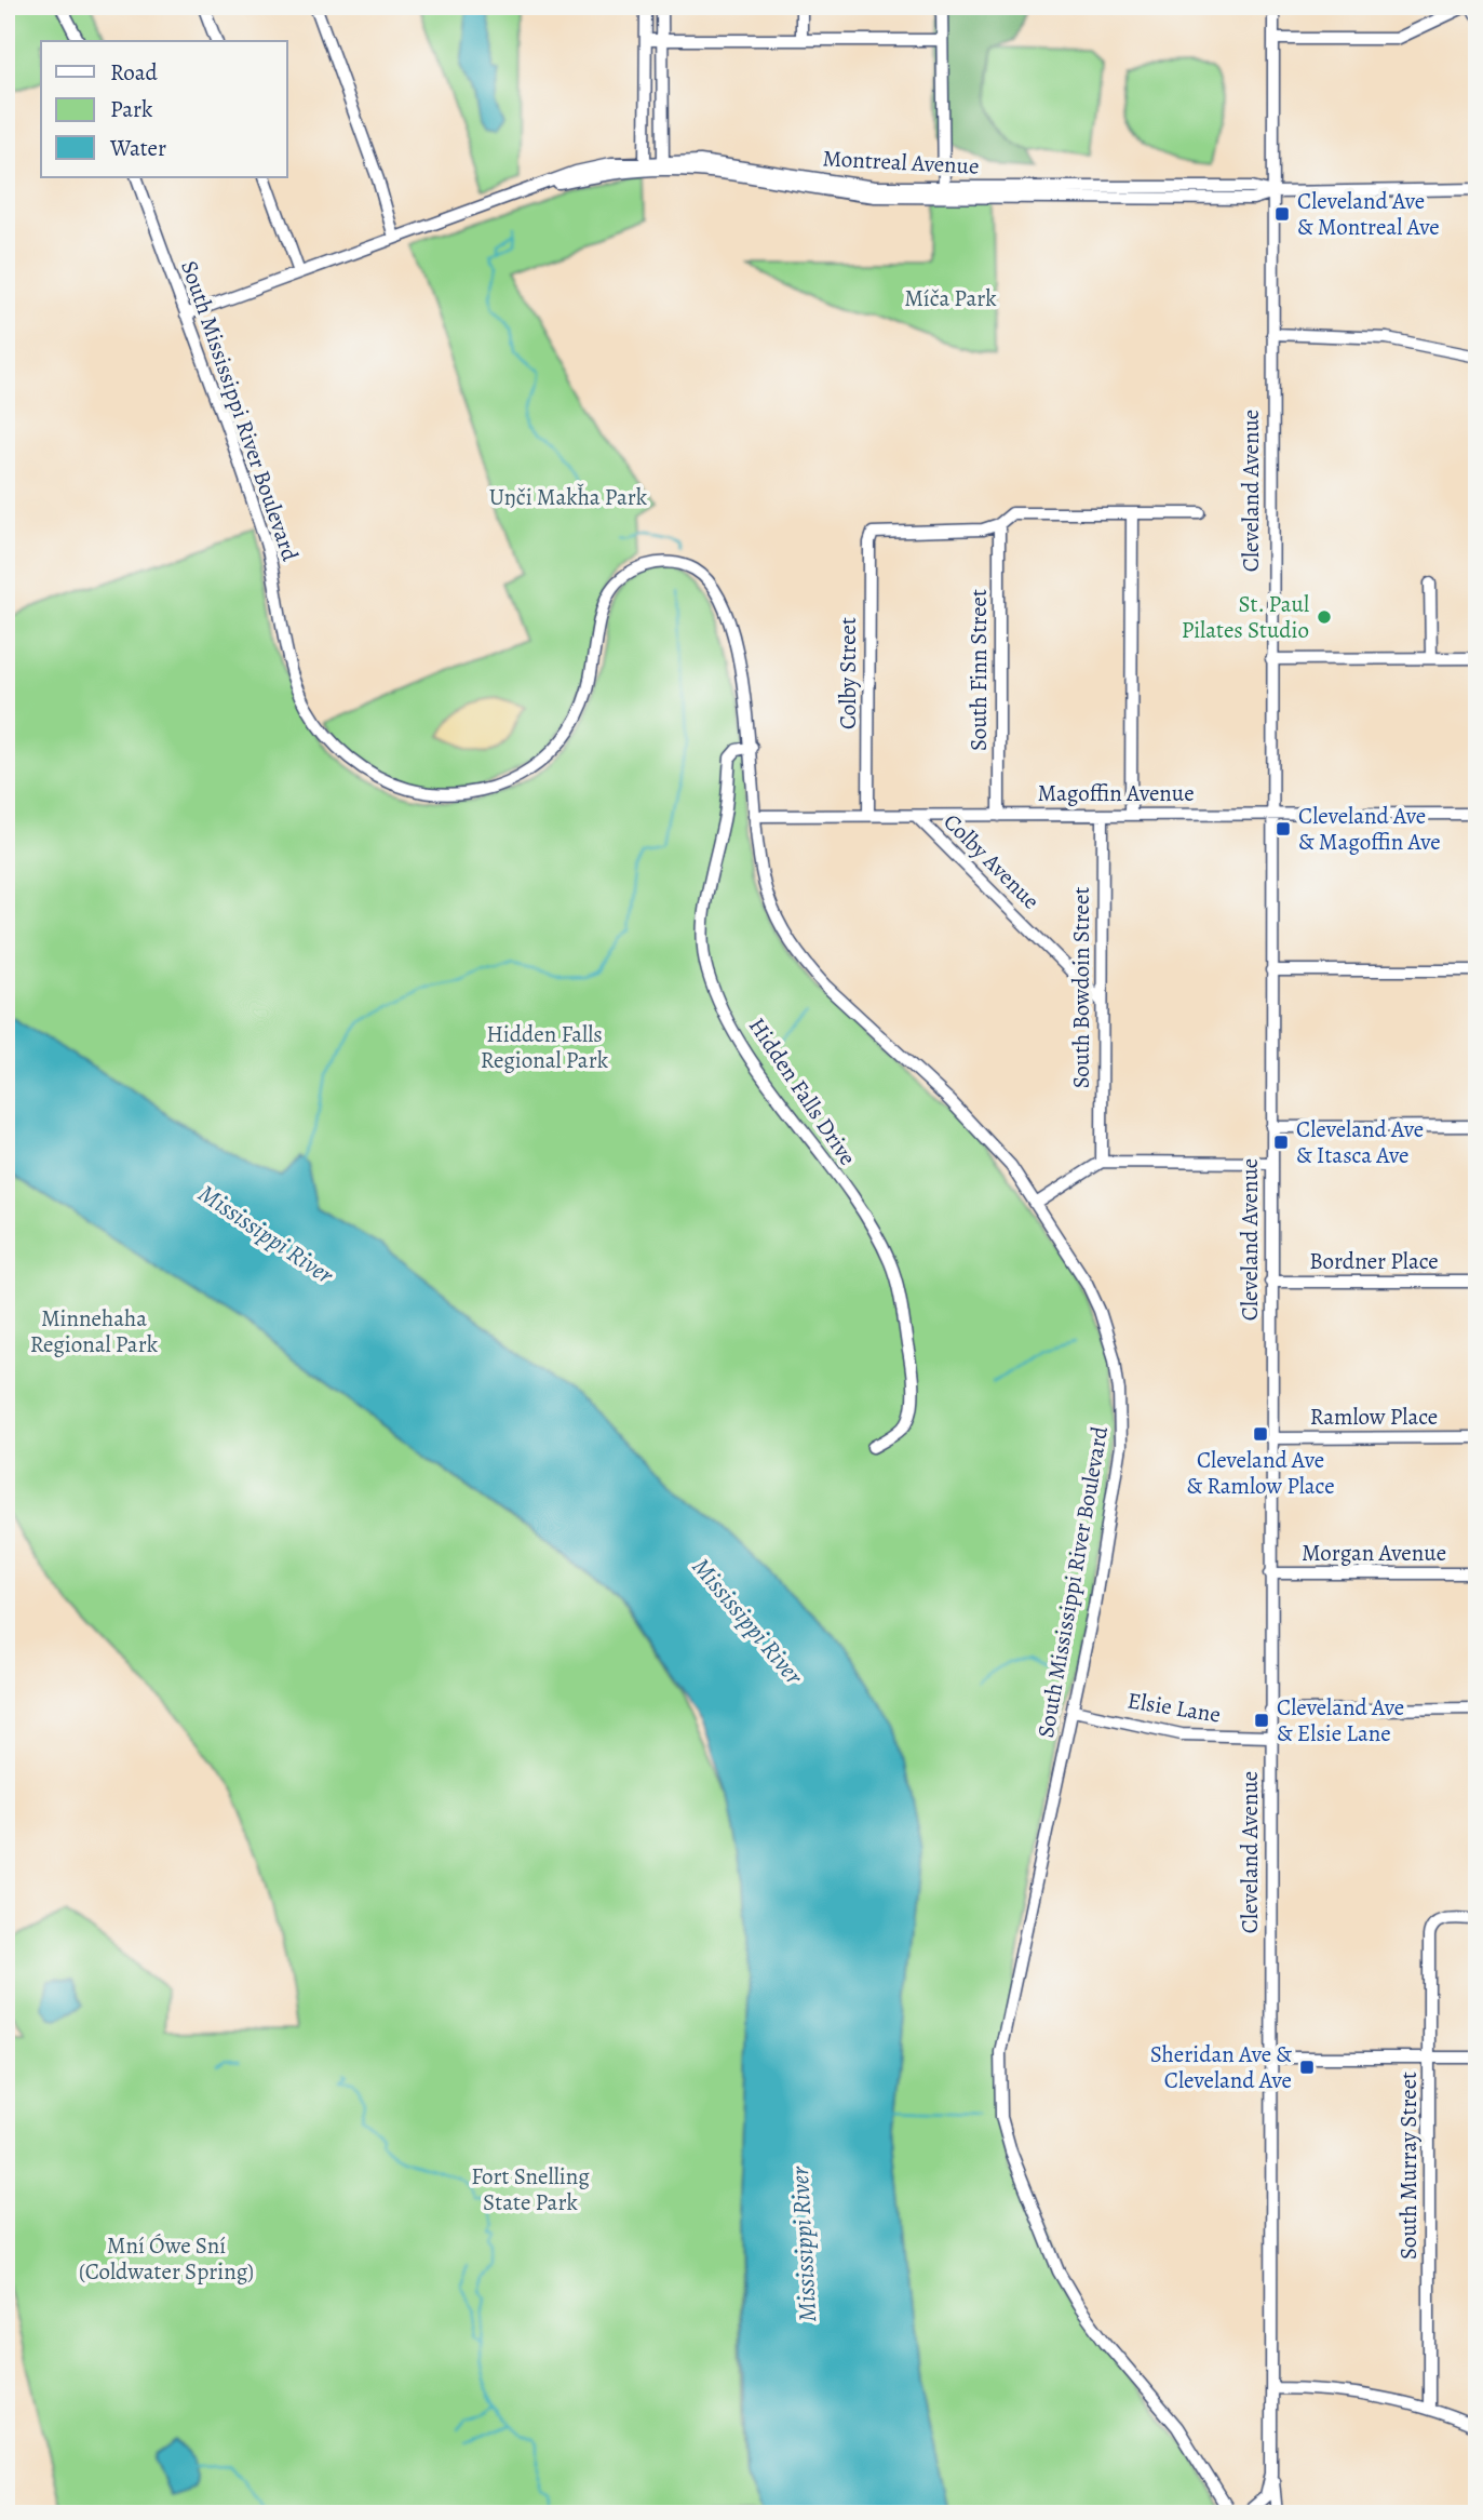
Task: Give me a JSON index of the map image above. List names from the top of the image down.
{
  "streets": {
    "street": [
      "Montreal Avenue",
      "South Mississippi River Boulevard",
      "Cleveland Avenue",
      "South Finn Street",
      "Colby Street",
      "Magoffin Avenue",
      "Colby Avenue",
      "South Bowdoin Street",
      "Hidden Falls Drive",
      "Bordner Place",
      "Ramlow Place",
      "Morgan Avenue",
      "Elsie Lane",
      "South Murray Street"
    ]
  },
  "crossings": [
    ["Montreal Avenue", "South Mississippi River Boulevard"],
    ["Montreal Avenue", "Cleveland Avenue"],
    ["South Mississippi River Boulevard", "Magoffin Avenue"],
    ["South Mississippi River Boulevard", "Hidden Falls Drive"],
    ["South Mississippi River Boulevard", "Elsie Lane"],
    ["Cleveland Avenue", "Magoffin Avenue"],
    ["Cleveland Avenue", "Bordner Place"],
    ["Cleveland Avenue", "Ramlow Place"],
    ["Cleveland Avenue", "Morgan Avenue"],
    ["Cleveland Avenue", "Elsie Lane"],
    ["South Finn Street", "Colby Street"],
    ["South Finn Street", "Magoffin Avenue"],
    ["Colby Street", "Magoffin Avenue"],
    ["Magoffin Avenue", "Colby Avenue"],
    ["Magoffin Avenue", "South Bowdoin Street"],
    ["Colby Avenue", "South Bowdoin Street"]
  ],
  "water": ["Mississippi River"],
  "parks": [
    "Míča Park",
    "Uŋči Makȟa Park",
    "Hidden Falls Regional Park",
    "Minnehaha Regional Park",
    "Fort Snelling State Park",
    "Mní Ówe Sní (Coldwater Spring)"
  ],
  "places": {
    "transit": [
      "Cleveland Ave & Montreal Ave",
      "Cleveland Ave & Magoffin Ave",
      "Cleveland Ave & Itasca Ave",
      "Cleveland Ave & Ramlow Place",
      "Cleveland Ave & Elsie Lane",
      "Sheridan Ave & Cleveland Ave"
    ],
    "other": ["St. Paul Pilates Studio"]
  },
  "legend": ["Road", "Park", "Water"]
}
